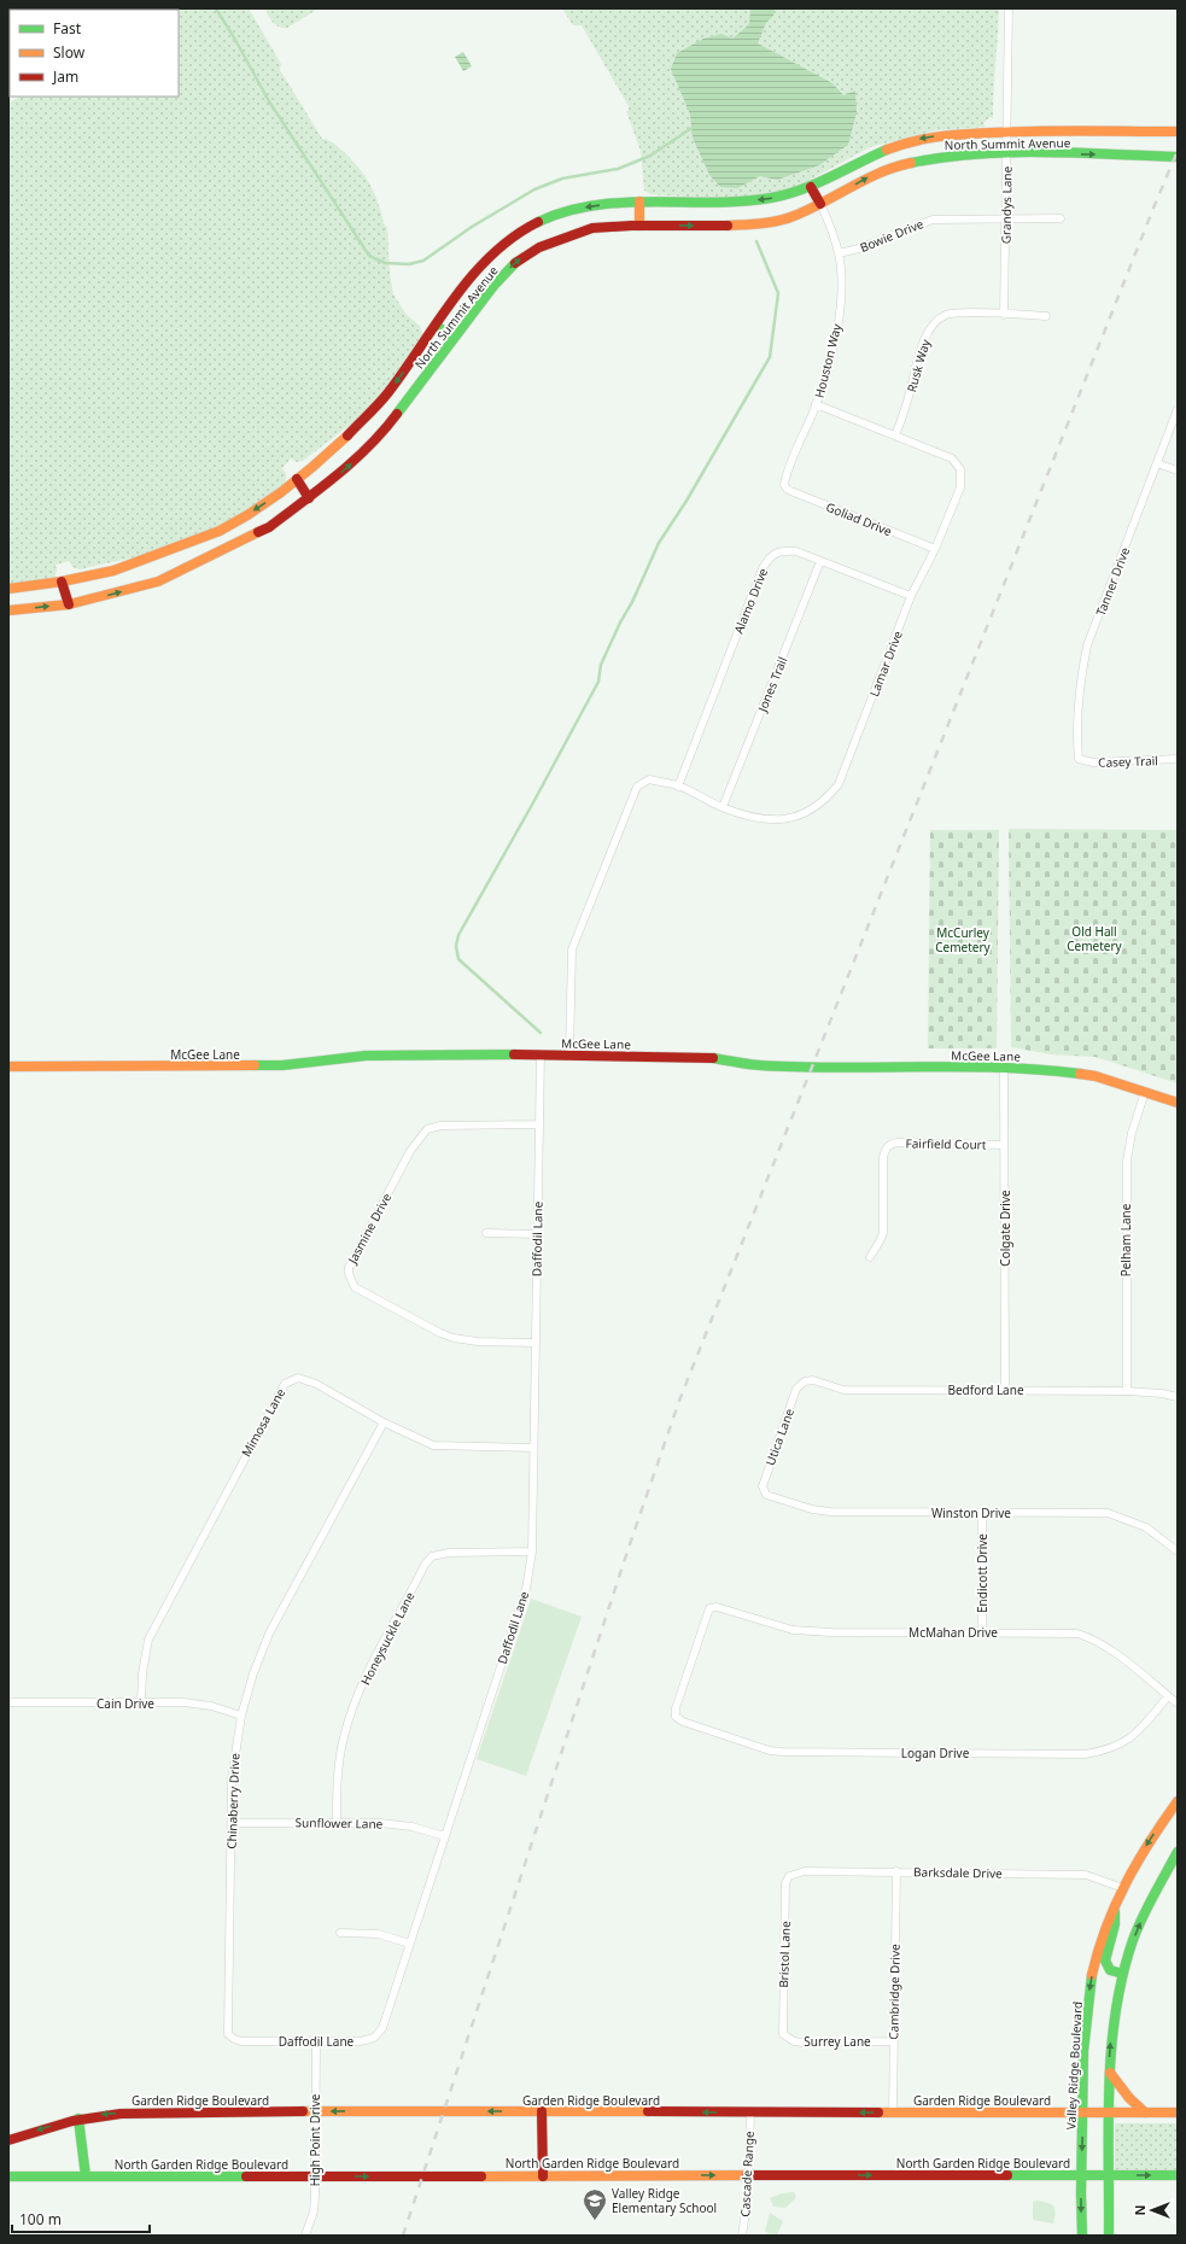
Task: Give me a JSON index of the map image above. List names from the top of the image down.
{
  "streets": {
    "main road": [
      "North Summit Avenue",
      "McGee Lane",
      "Valley Ridge Boulevard",
      "Garden Ridge Boulevard",
      "North Garden Ridge Boulevard"
    ],
    "street": [
      "Grandys Lane",
      "Bowie Drive",
      "Houston Way",
      "Rusk Way",
      "Goliad Drive",
      "Tanner Drive",
      "Alamo Drive",
      "Lamar Drive",
      "Jones Trail",
      "Casey Trail",
      "Fairfield Court",
      "Jasmine Drive",
      "Colgate Drive",
      "Daffodil Lane",
      "Pelham Lane",
      "Bedford Lane",
      "Mimosa Lane",
      "Utica Lane",
      "Winston Drive",
      "Endicott Drive",
      "McMahan Drive",
      "Honeysuckle Lane",
      "Cain Drive",
      "Logan Drive",
      "Chinaberry Drive",
      "Sunflower Lane",
      "Barksdale Drive",
      "Bristol Lane",
      "Cambridge Drive",
      "Surrey Lane",
      "High Point Drive",
      "Cascade Range"
    ]
  },
  "crossings": [
    ["North Summit Avenue", "Grandys Lane"],
    ["North Summit Avenue", "Houston Way"],
    ["Grandys Lane", "Bowie Drive"],
    ["Grandys Lane", "Rusk Way"],
    ["Bowie Drive", "Houston Way"],
    ["Houston Way", "Goliad Drive"],
    ["Houston Way", "Lamar Drive"],
    ["Rusk Way", "Lamar Drive"],
    ["Goliad Drive", "Lamar Drive"],
    ["Tanner Drive", "Casey Trail"],
    ["Alamo Drive", "Lamar Drive"],
    ["Alamo Drive", "Jones Trail"],
    ["Lamar Drive", "Jones Trail"],
    ["Lamar Drive", "McGee Lane"],
    ["McGee Lane", "Colgate Drive"],
    ["McGee Lane", "Daffodil Lane"],
    ["McGee Lane", "Pelham Lane"],
    ["Fairfield Court", "Colgate Drive"],
    ["Jasmine Drive", "Daffodil Lane"],
    ["Colgate Drive", "Bedford Lane"],
    ["Daffodil Lane", "Mimosa Lane"],
    ["Daffodil Lane", "Honeysuckle Lane"],
    ["Daffodil Lane", "Chinaberry Drive"],
    ["Daffodil Lane", "Sunflower Lane"],
    ["Daffodil Lane", "High Point Drive"],
    ["Pelham Lane", "Bedford Lane"],
    ["Bedford Lane", "Utica Lane"],
    ["Mimosa Lane", "Cain Drive"],
    ["Mimosa Lane", "Chinaberry Drive"],
    ["Utica Lane", "Winston Drive"],
    ["Winston Drive", "Endicott Drive"],
    ["Endicott Drive", "McMahan Drive"],
    ["McMahan Drive", "Logan Drive"],
    ["Honeysuckle Lane", "Sunflower Lane"],
    ["Cain Drive", "Chinaberry Drive"],
    ["Chinaberry Drive", "Sunflower Lane"],
    ["Barksdale Drive", "Bristol Lane"],
    ["Barksdale Drive", "Cambridge Drive"],
    ["Barksdale Drive", "Valley Ridge Boulevard"],
    ["Bristol Lane", "Surrey Lane"],
    ["Cambridge Drive", "Surrey Lane"],
    ["Cambridge Drive", "Garden Ridge Boulevard"],
    ["Valley Ridge Boulevard", "Garden Ridge Boulevard"],
    ["Valley Ridge Boulevard", "North Garden Ridge Boulevard"],
    ["Garden Ridge Boulevard", "High Point Drive"],
    ["Garden Ridge Boulevard", "Cascade Range"],
    ["High Point Drive", "North Garden Ridge Boulevard"],
    ["North Garden Ridge Boulevard", "Cascade Range"]
  ],
  "one_way": ["Garden Ridge Boulevard", "North Garden Ridge Boulevard"],
  "parks": ["Old Hall Cemetery", "McCurley Cemetery"],
  "places": {
    "school or university": ["Valley Ridge Elementary School"]
  },
  "legend": ["Fast", "Slow", "Jam"],
  "scale_bar": "100 m",
  "north": "left"
}
